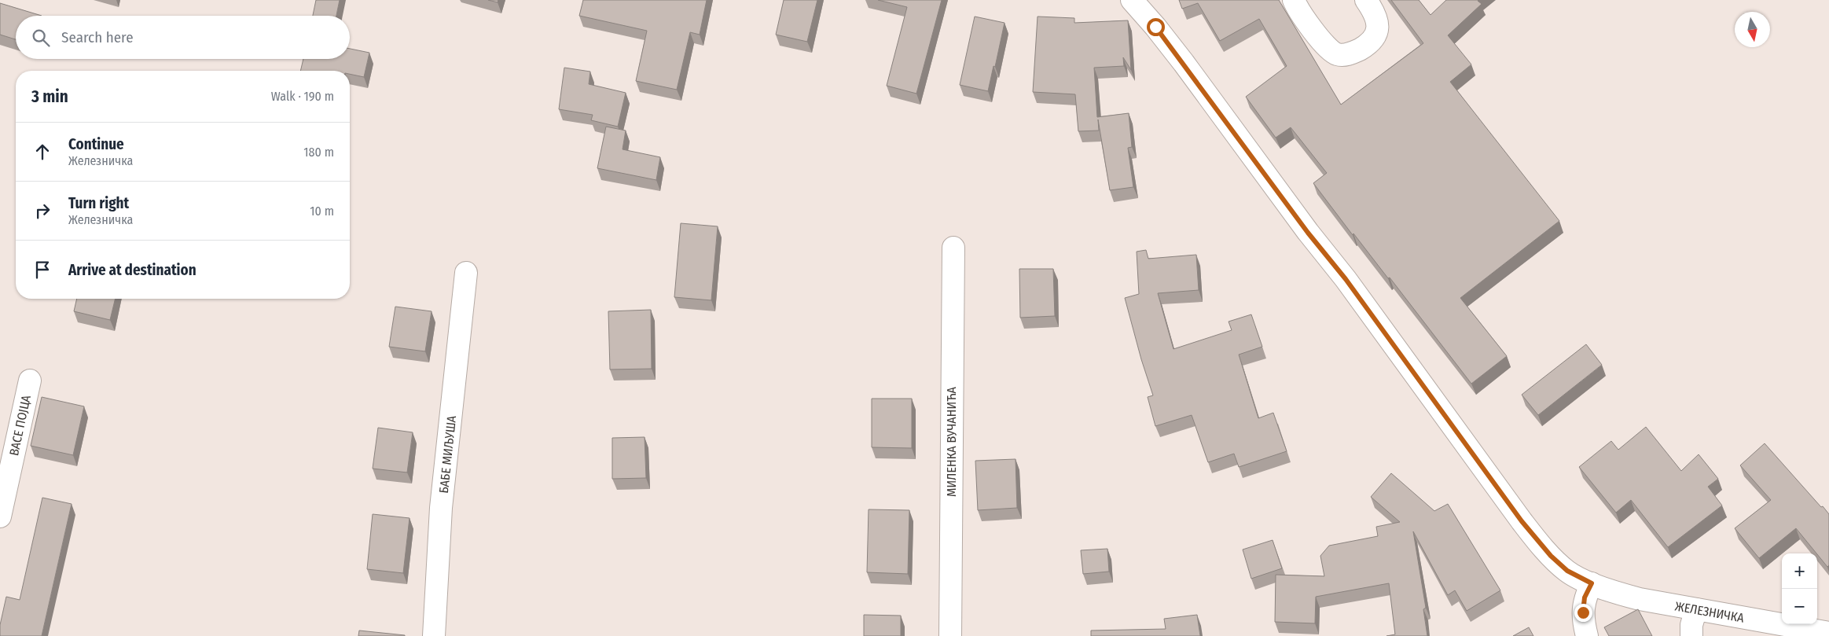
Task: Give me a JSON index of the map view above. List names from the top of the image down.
{
  "streets": {
    "main road": [
      "ВАСЕ ПОЈЦА",
      "МИЛЕНКА ВУЧАНИЋА",
      "БАБЕ МИЉУША",
      "ЖЕЛЕЗНИЧКА"
    ]
  },
  "north": "bottom",
  "page": {
    "search": "Search here",
    "heading": ["3 min", "Walk · 190 m"],
    "list": [
      ["Continue", "Железничка", "180 m"],
      ["Turn right", "Железничка", "10 m"],
      "Arrive at destination"
    ],
    "map_buttons": ["+", "−"]
  }
}
